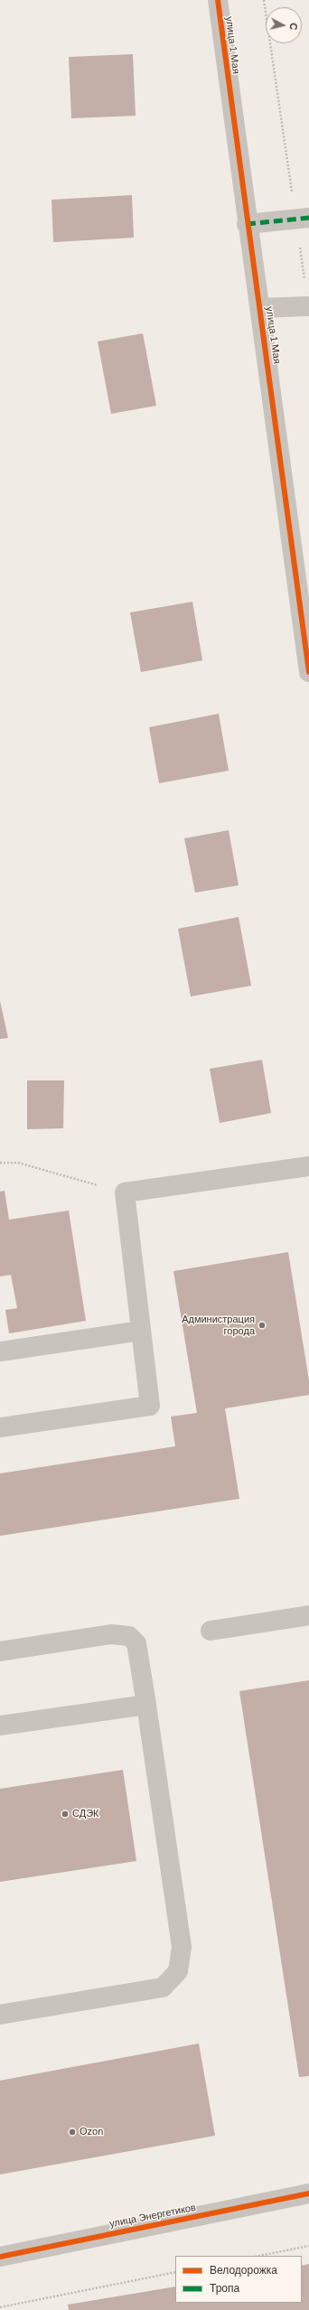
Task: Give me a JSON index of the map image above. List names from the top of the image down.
{
  "streets": {
    "street": ["улица 1 Мая", "улица Энергетиков"]
  },
  "places": ["Администрация города", "СДЭК", "Ozon"],
  "legend": ["Велодорожка", "Тропа"],
  "north": "right"
}
